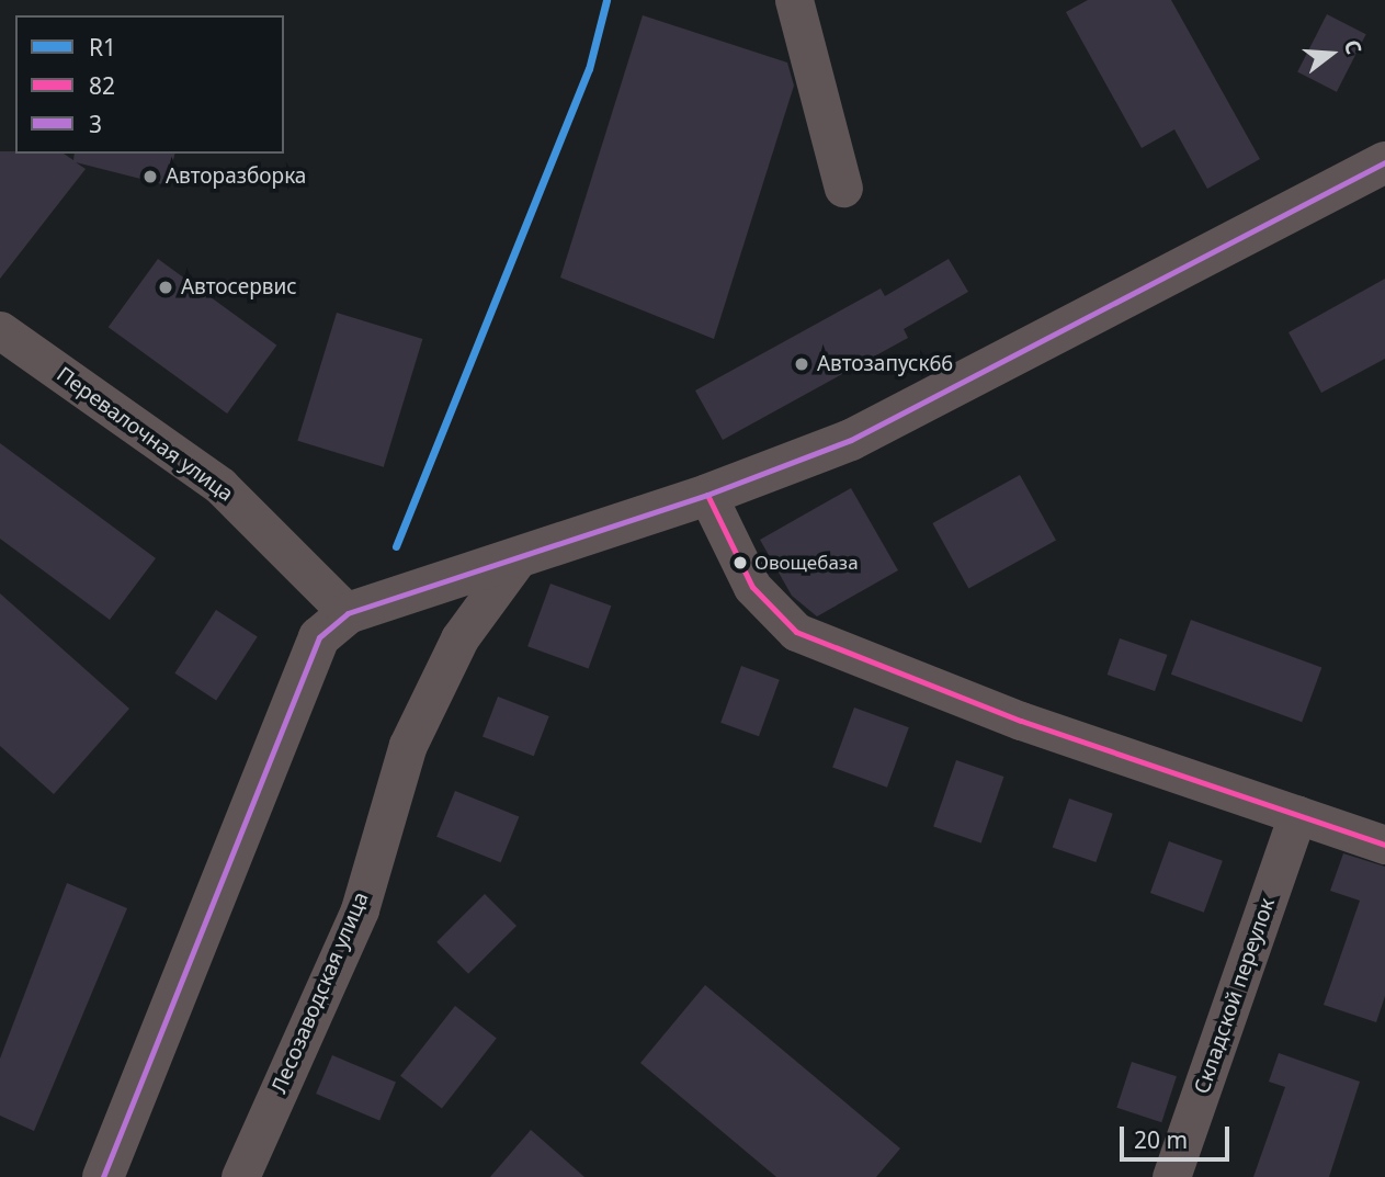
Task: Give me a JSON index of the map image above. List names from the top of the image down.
{
  "streets": {
    "street": ["Перевалочная улица", "Лесозаводская улица", "Складской переулок"]
  },
  "places": [
    "Авторазборка",
    "Автосервис",
    "Автозапуск66",
    "Овощебаза"
  ],
  "lines": ["transit line R1", "transit line 3", "transit line 82"],
  "legend": ["R1", "82", "3"],
  "scale_bar": "20 m",
  "north": "right"
}
